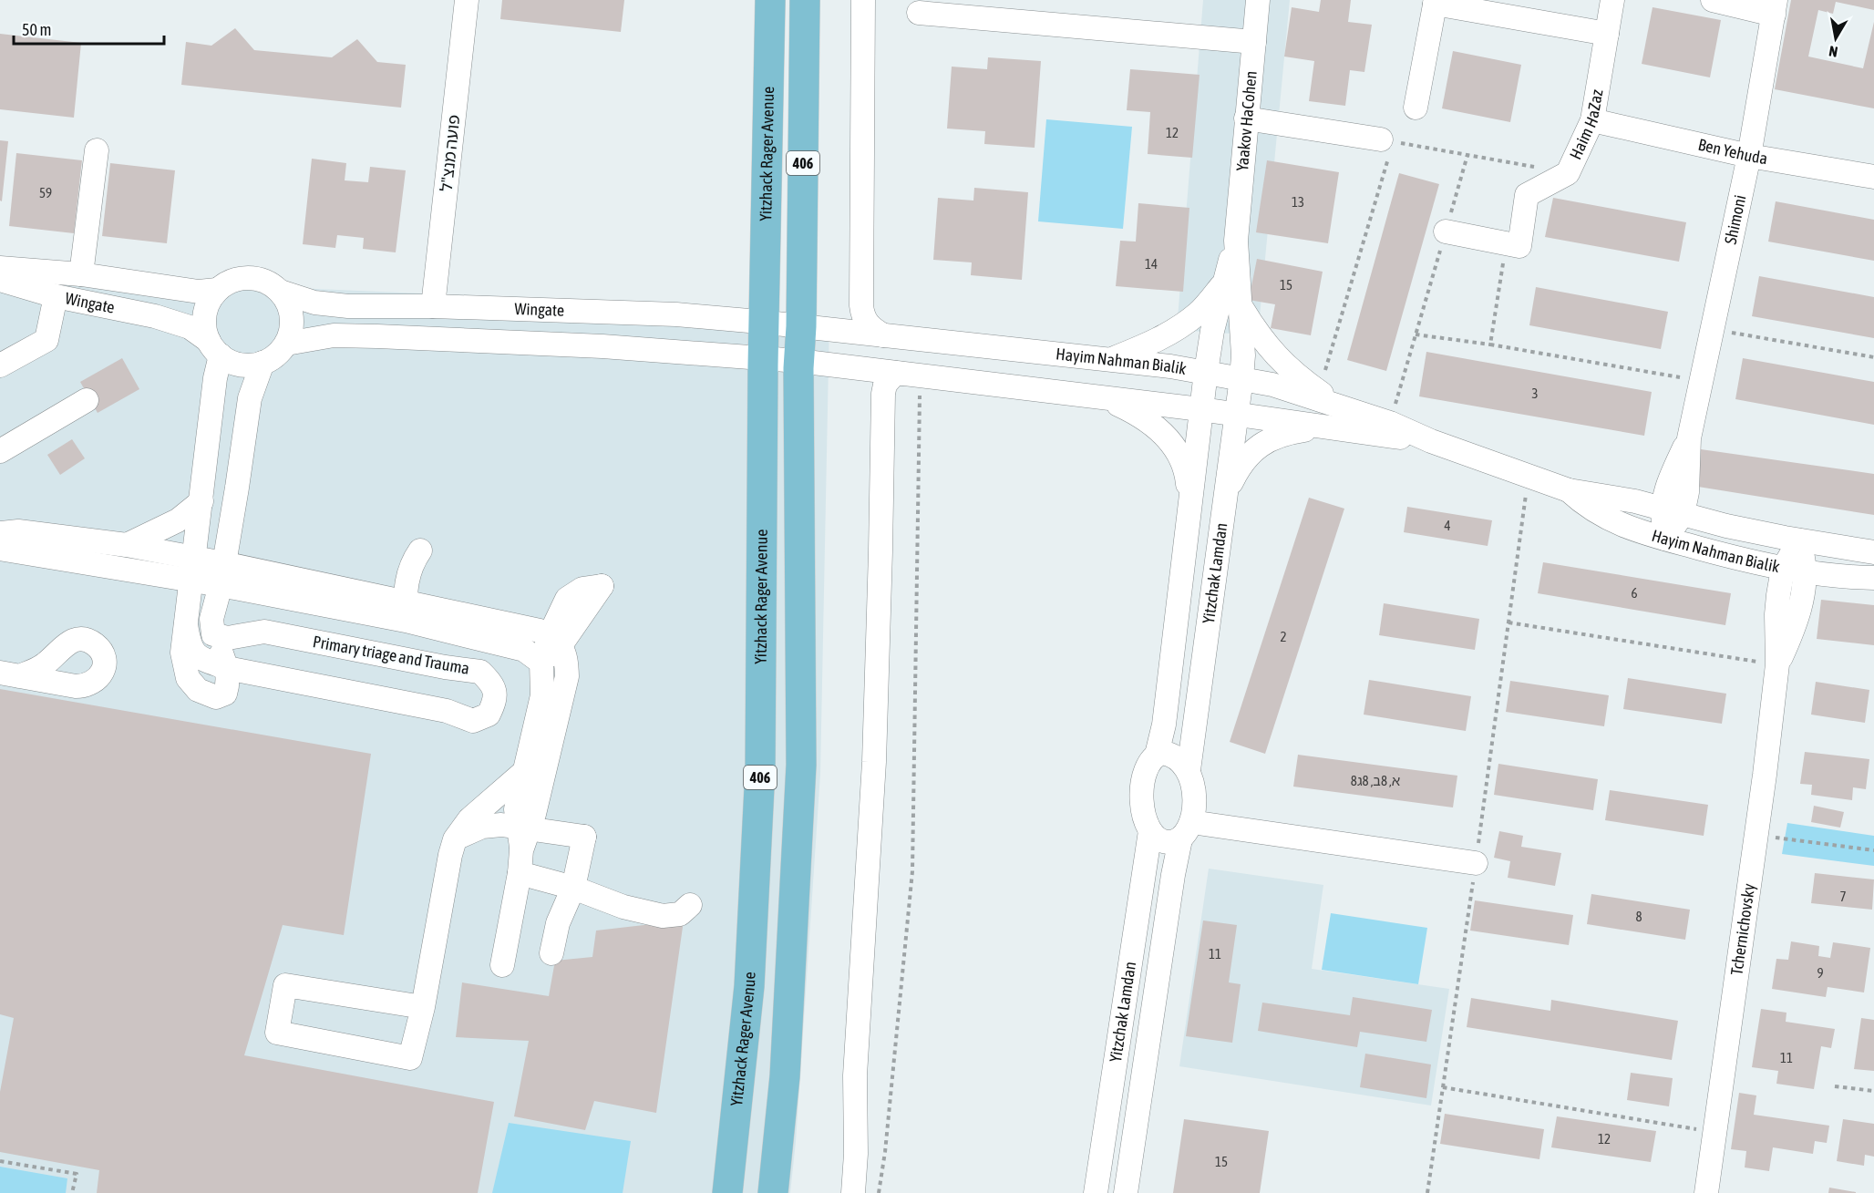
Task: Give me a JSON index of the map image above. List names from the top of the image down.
{
  "streets": {
    "main road": ["Yitzhack Rager Avenue", "406"],
    "street": [
      "Yaakov HaCohen",
      "Haim HaZaz",
      "Ben Yehuda",
      "פועה מנצ\"ל",
      "Shimoni",
      "Wingate",
      "Hayim Nahman Bialik",
      "Yitzchak Lamdan",
      "Primary triage and Trauma",
      "Tchernichovsky"
    ]
  },
  "crossings": [
    ["Yaakov HaCohen", "Hayim Nahman Bialik"],
    ["Yaakov HaCohen", "Yitzchak Lamdan"],
    ["Haim HaZaz", "Ben Yehuda"],
    ["Ben Yehuda", "Shimoni"],
    ["פועה מנצ\"ל", "Wingate"],
    ["Yitzhack Rager Avenue", "Wingate"],
    ["406", "Wingate"],
    ["406", "Hayim Nahman Bialik"],
    ["Shimoni", "Hayim Nahman Bialik"],
    ["Wingate", "Hayim Nahman Bialik"],
    ["Wingate", "Primary triage and Trauma"],
    ["Hayim Nahman Bialik", "Yitzchak Lamdan"],
    ["Hayim Nahman Bialik", "Tchernichovsky"]
  ],
  "house_numbers": [
    "12",
    "59",
    "13",
    "14",
    "15",
    "3",
    "4",
    "6",
    "2",
    "8א, 8ב, 8ג",
    "7",
    "8",
    "11",
    "9",
    "11",
    "12",
    "15"
  ],
  "scale_bar": "50 m",
  "north": "bottom"
}
